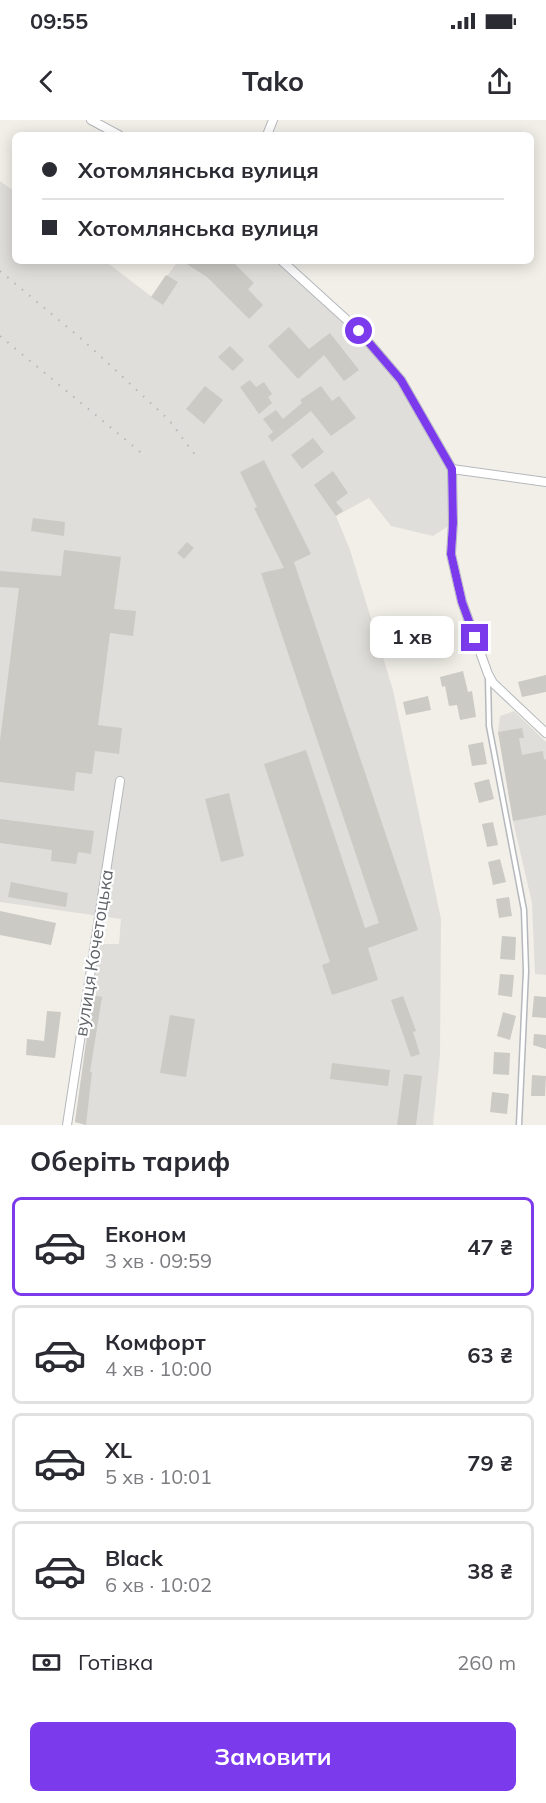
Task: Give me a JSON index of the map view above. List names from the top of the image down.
{
  "streets": {
    "street": ["вулиця Кочетоцька"]
  },
  "page": {
    "status": "09:55",
    "header": "Tako",
    "banner": ["Хотомлянська вулиця", "Хотомлянська вулиця"],
    "bubble": "1 хв",
    "heading": "Оберіть тариф",
    "list": [
      {
        "name": "Економ",
        "note": "3 хв · 09:59",
        "value": "47 ₴"
      },
      {
        "name": "Комфорт",
        "note": "4 хв · 10:00",
        "value": "63 ₴"
      },
      {
        "name": "XL",
        "note": "5 хв · 10:01",
        "value": "79 ₴"
      },
      {
        "name": "Black",
        "note": "6 хв · 10:02",
        "value": "38 ₴"
      }
    ],
    "pay": ["Готівка", "260 m"],
    "buttons": "Замовити"
  }
}
